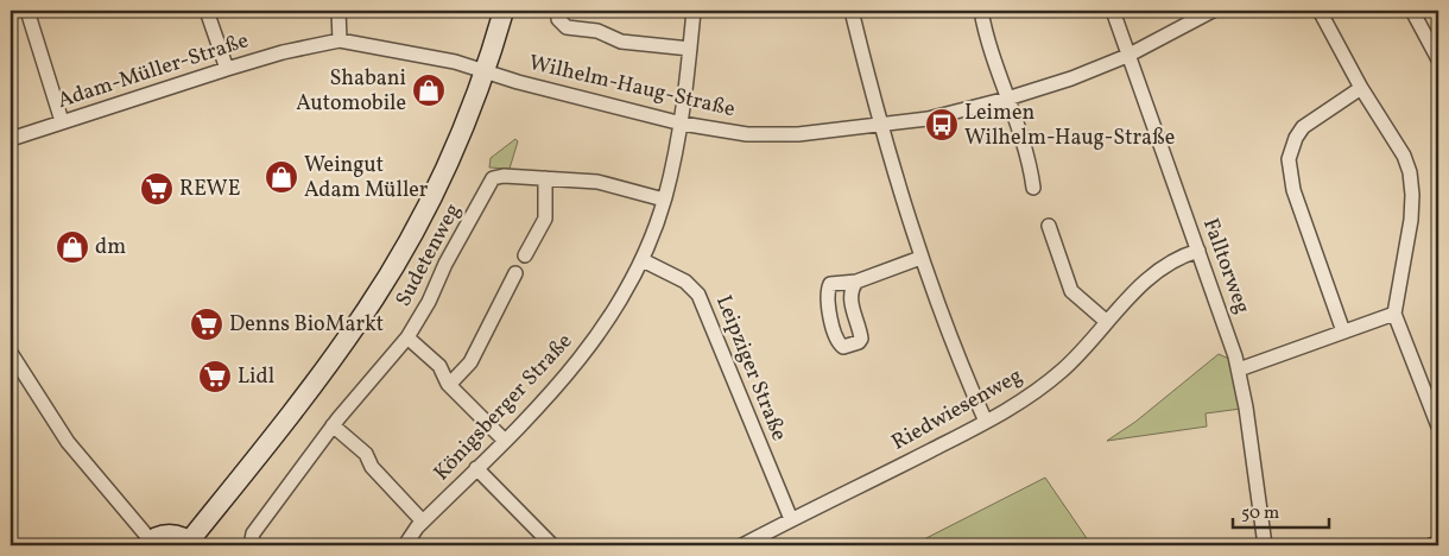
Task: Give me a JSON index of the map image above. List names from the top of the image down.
{
  "streets": {
    "street": [
      "Adam-Müller-Straße",
      "Wilhelm-Haug-Straße",
      "Sudetenweg",
      "Falltorweg",
      "Leipziger Straße",
      "Königsberger Straße",
      "Riedwiesenweg"
    ]
  },
  "crossings": [
    ["Adam-Müller-Straße", "Wilhelm-Haug-Straße"],
    ["Wilhelm-Haug-Straße", "Falltorweg"],
    ["Wilhelm-Haug-Straße", "Königsberger Straße"],
    ["Sudetenweg", "Königsberger Straße"],
    ["Falltorweg", "Riedwiesenweg"],
    ["Leipziger Straße", "Königsberger Straße"],
    ["Leipziger Straße", "Riedwiesenweg"]
  ],
  "places": {
    "shop": ["Shabani Automobile", "Weingut Adam Müller", "dm"],
    "bus stop": ["Leimen Wilhelm-Haug-Straße"],
    "supermarket": ["REWE", "Denns BioMarkt", "Lidl"]
  },
  "scale_bar": "50 m"
}
